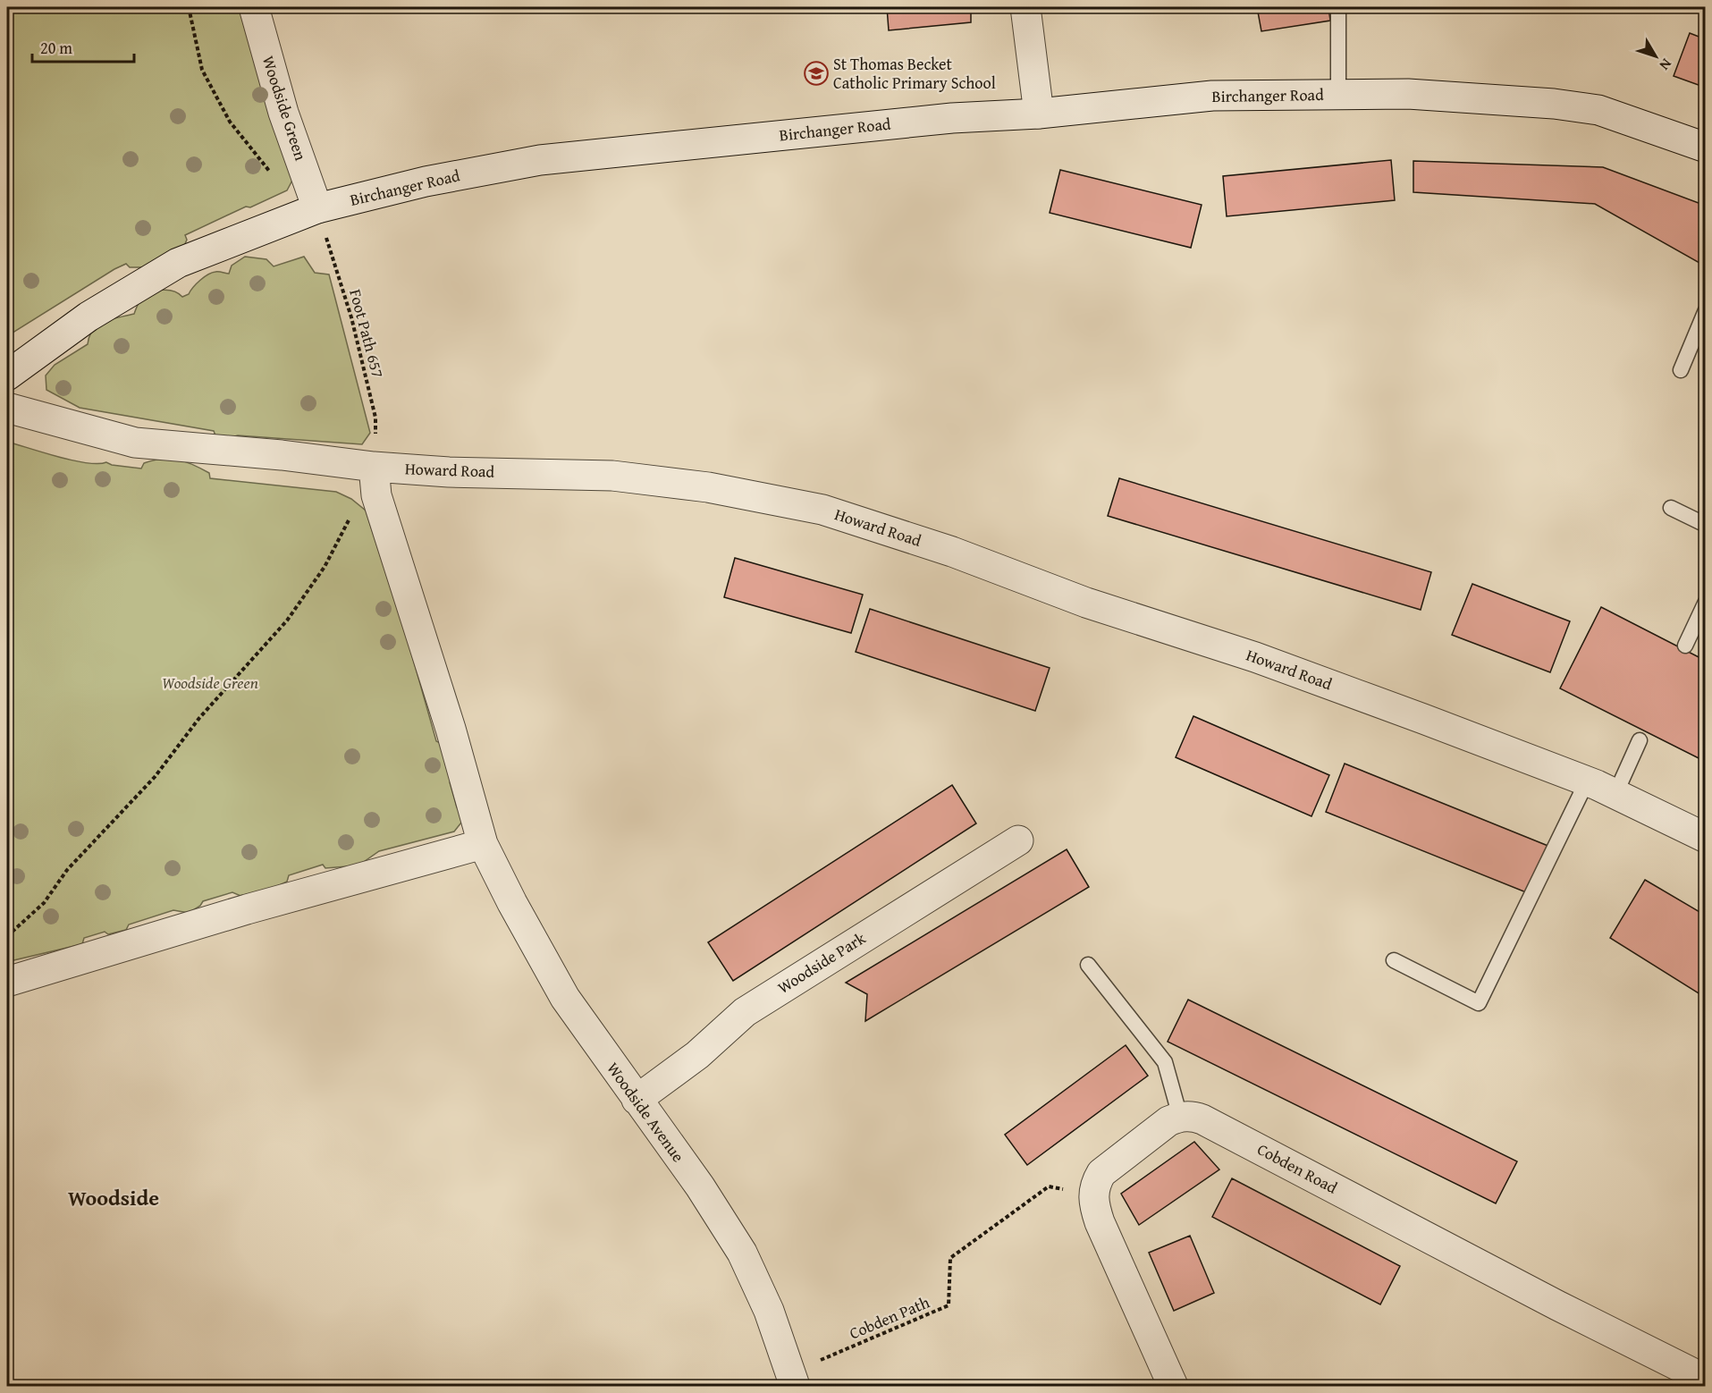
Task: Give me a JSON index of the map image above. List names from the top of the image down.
{
  "streets": {
    "street": [
      "Birchanger Road",
      "Woodside Green",
      "Howard Road",
      "Woodside Park",
      "Woodside Avenue",
      "Cobden Road"
    ],
    "path": ["Foot Path 657", "Cobden Path"]
  },
  "crossings": [
    ["Birchanger Road", "Woodside Green"],
    ["Birchanger Road", "Foot Path 657"],
    ["Woodside Green", "Foot Path 657"],
    ["Foot Path 657", "Howard Road"],
    ["Woodside Park", "Woodside Avenue"],
    ["Woodside Avenue", "Cobden Path"]
  ],
  "districts": ["Woodside"],
  "parks": ["Woodside Green"],
  "places": {
    "school or university": ["St Thomas Becket Catholic Primary School"]
  },
  "scale_bar": "20 m",
  "north": "bottom right"
}
